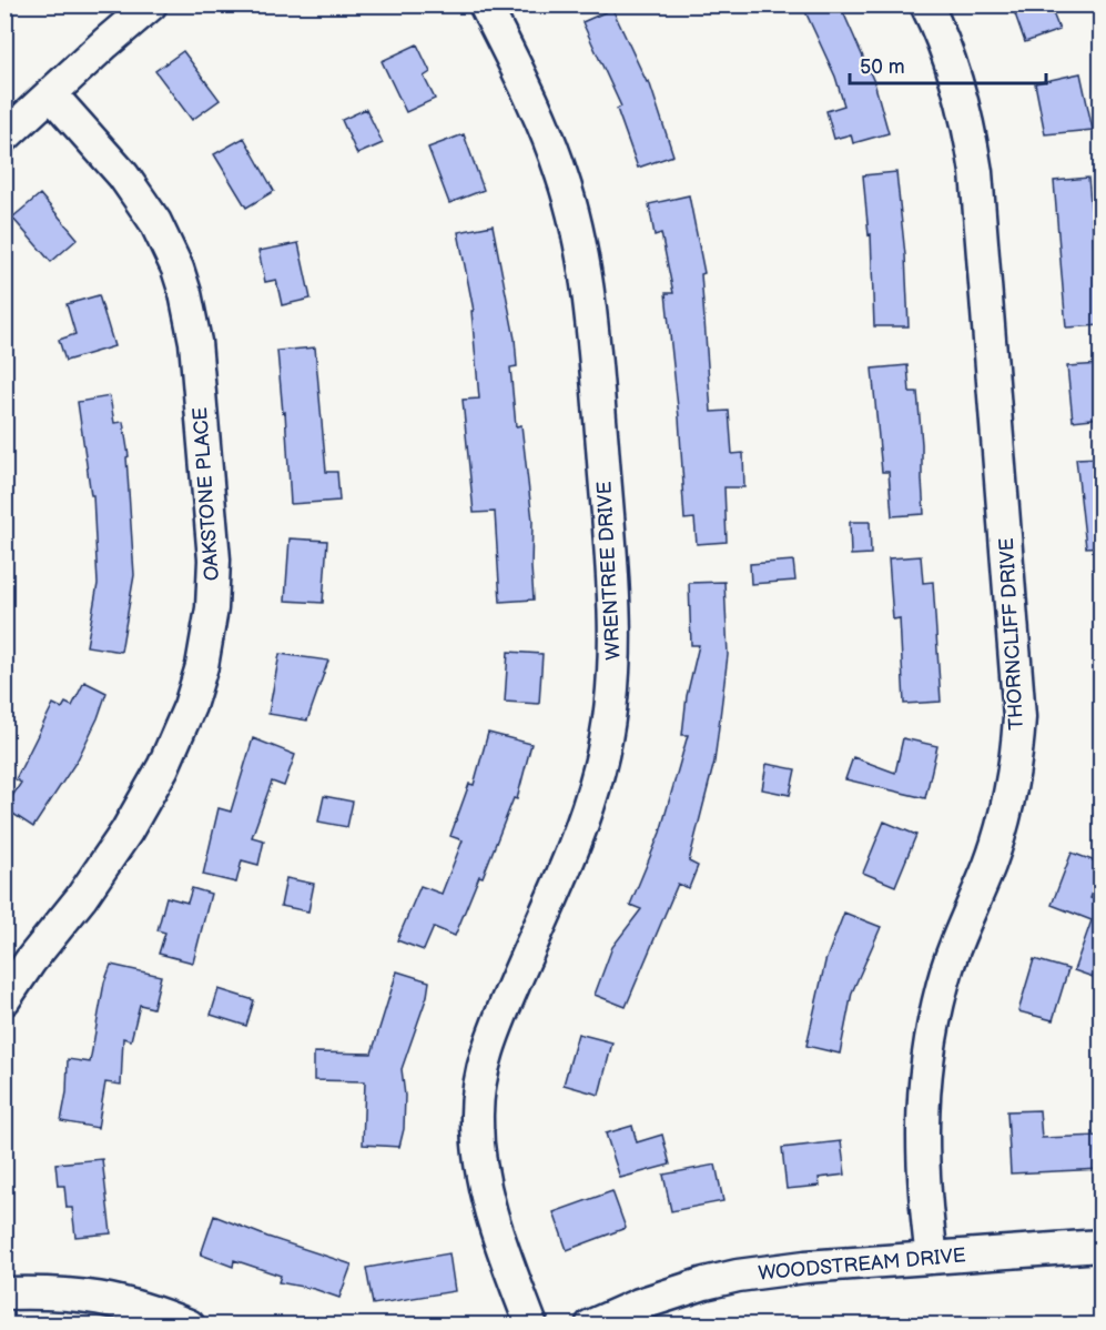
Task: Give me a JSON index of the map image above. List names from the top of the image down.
{
  "streets": {
    "street": [
      "OAKSTONE PLACE",
      "WRENTREE DRIVE",
      "THORNCLIFF DRIVE",
      "WOODSTREAM DRIVE"
    ]
  },
  "crossings": [
    ["THORNCLIFF DRIVE", "WOODSTREAM DRIVE"]
  ],
  "scale_bar": "50 m"
}
